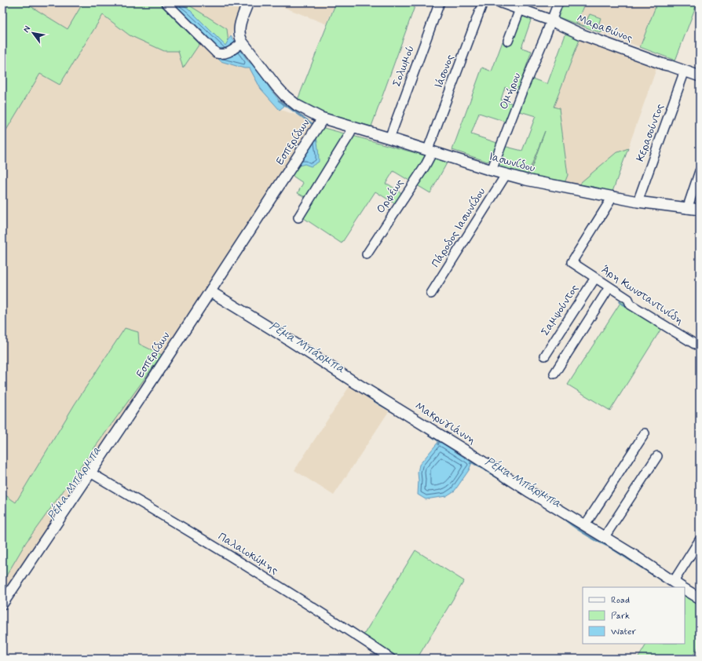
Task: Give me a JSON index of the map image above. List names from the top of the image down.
{
  "streets": {
    "street": [
      "Μαραθώνος",
      "Σολωμού",
      "Ιάσονος",
      "Ομήρου",
      "Κερασούντος",
      "Εσπερίδων",
      "Ιασωνίδου",
      "Ορφέως",
      "Πάροδος Ιασωνίδου",
      "Άρη Κωνσταντινίδη",
      "Σαμψούντος",
      "Μακρυγιάννη",
      "Παλαιοκώμης"
    ]
  },
  "crossings": [
    ["Μαραθώνος", "Ομήρου"],
    ["Μαραθώνος", "Κερασούντος"],
    ["Σολωμού", "Ιασωνίδου"],
    ["Ιάσονος", "Ιασωνίδου"],
    ["Ιάσονος", "Ορφέως"],
    ["Ομήρου", "Ιασωνίδου"],
    ["Κερασούντος", "Ιασωνίδου"],
    ["Εσπερίδων", "Ιασωνίδου"],
    ["Εσπερίδων", "Μακρυγιάννη"],
    ["Εσπερίδων", "Παλαιοκώμης"],
    ["Ιασωνίδου", "Ορφέως"],
    ["Ιασωνίδου", "Πάροδος Ιασωνίδου"],
    ["Ιασωνίδου", "Άρη Κωνσταντινίδη"],
    ["Άρη Κωνσταντινίδη", "Σαμψούντος"]
  ],
  "water": ["Ρέμα Μπάρμπα"],
  "legend": ["Road", "Park", "Water"],
  "north": "top left"
}
